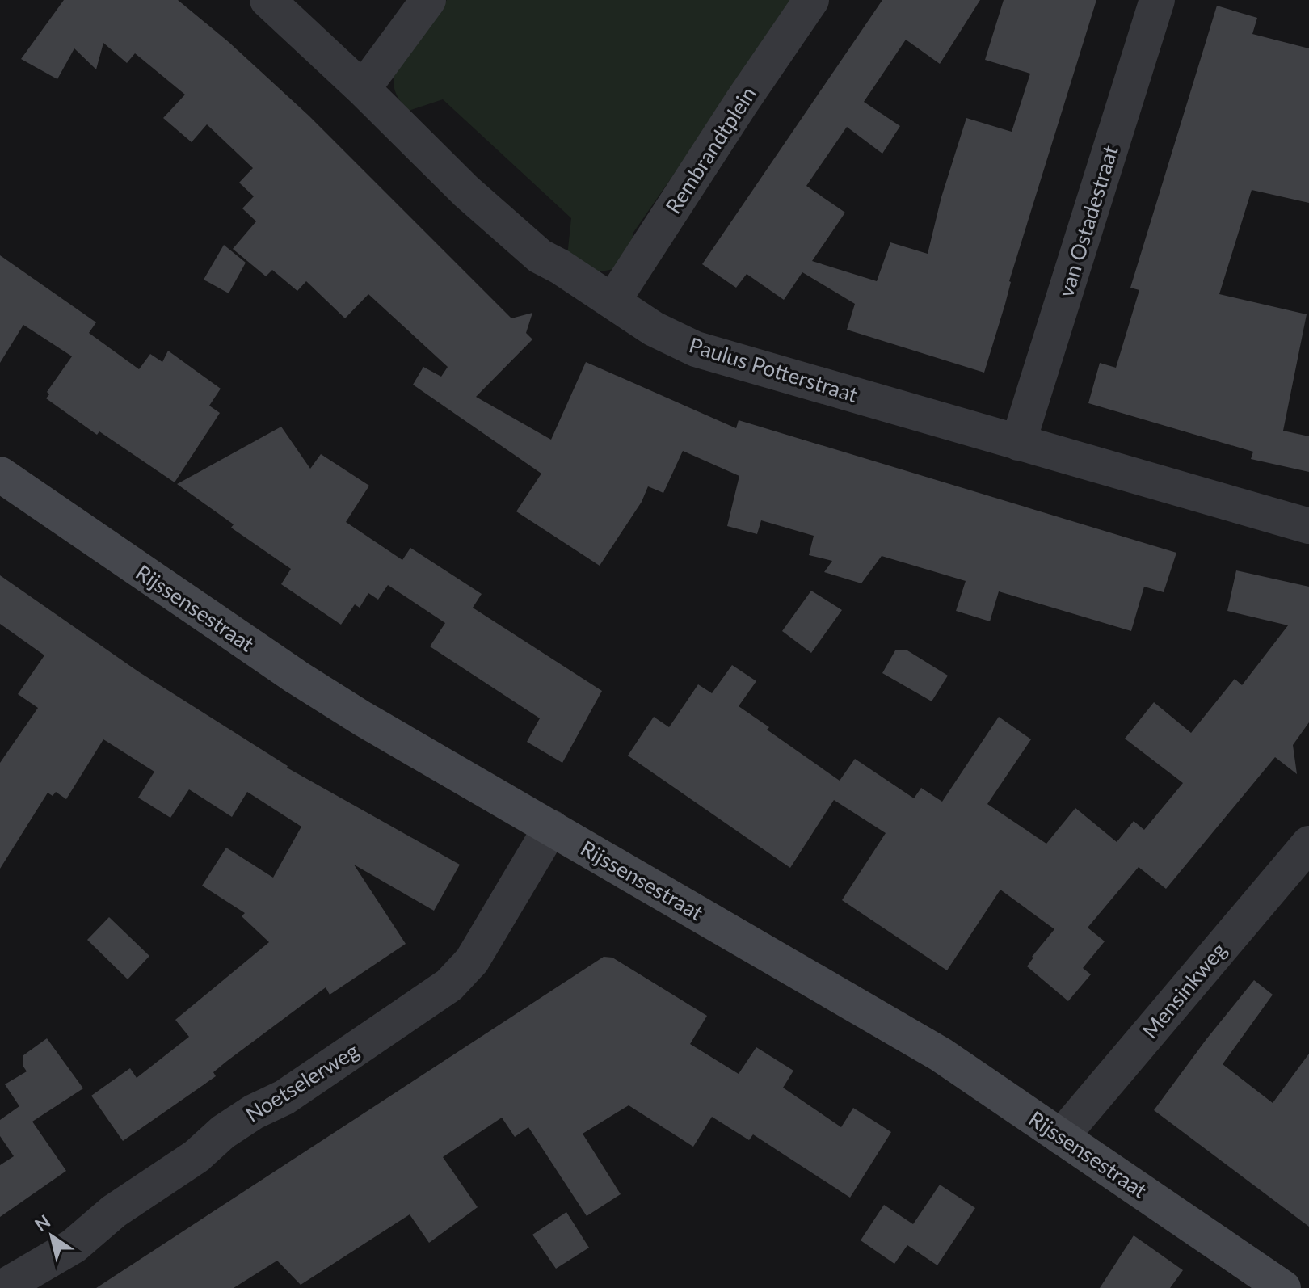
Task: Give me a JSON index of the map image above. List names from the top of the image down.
{
  "streets": {
    "main road": ["Rijssensestraat"],
    "street": [
      "Rembrandtplein",
      "van Ostadestraat",
      "Paulus Potterstraat",
      "Mensinkweg",
      "Noetselerweg"
    ]
  },
  "crossings": [
    ["Rembrandtplein", "Paulus Potterstraat"],
    ["van Ostadestraat", "Paulus Potterstraat"],
    ["Rijssensestraat", "Mensinkweg"],
    ["Rijssensestraat", "Noetselerweg"]
  ],
  "north": "top left"
}
